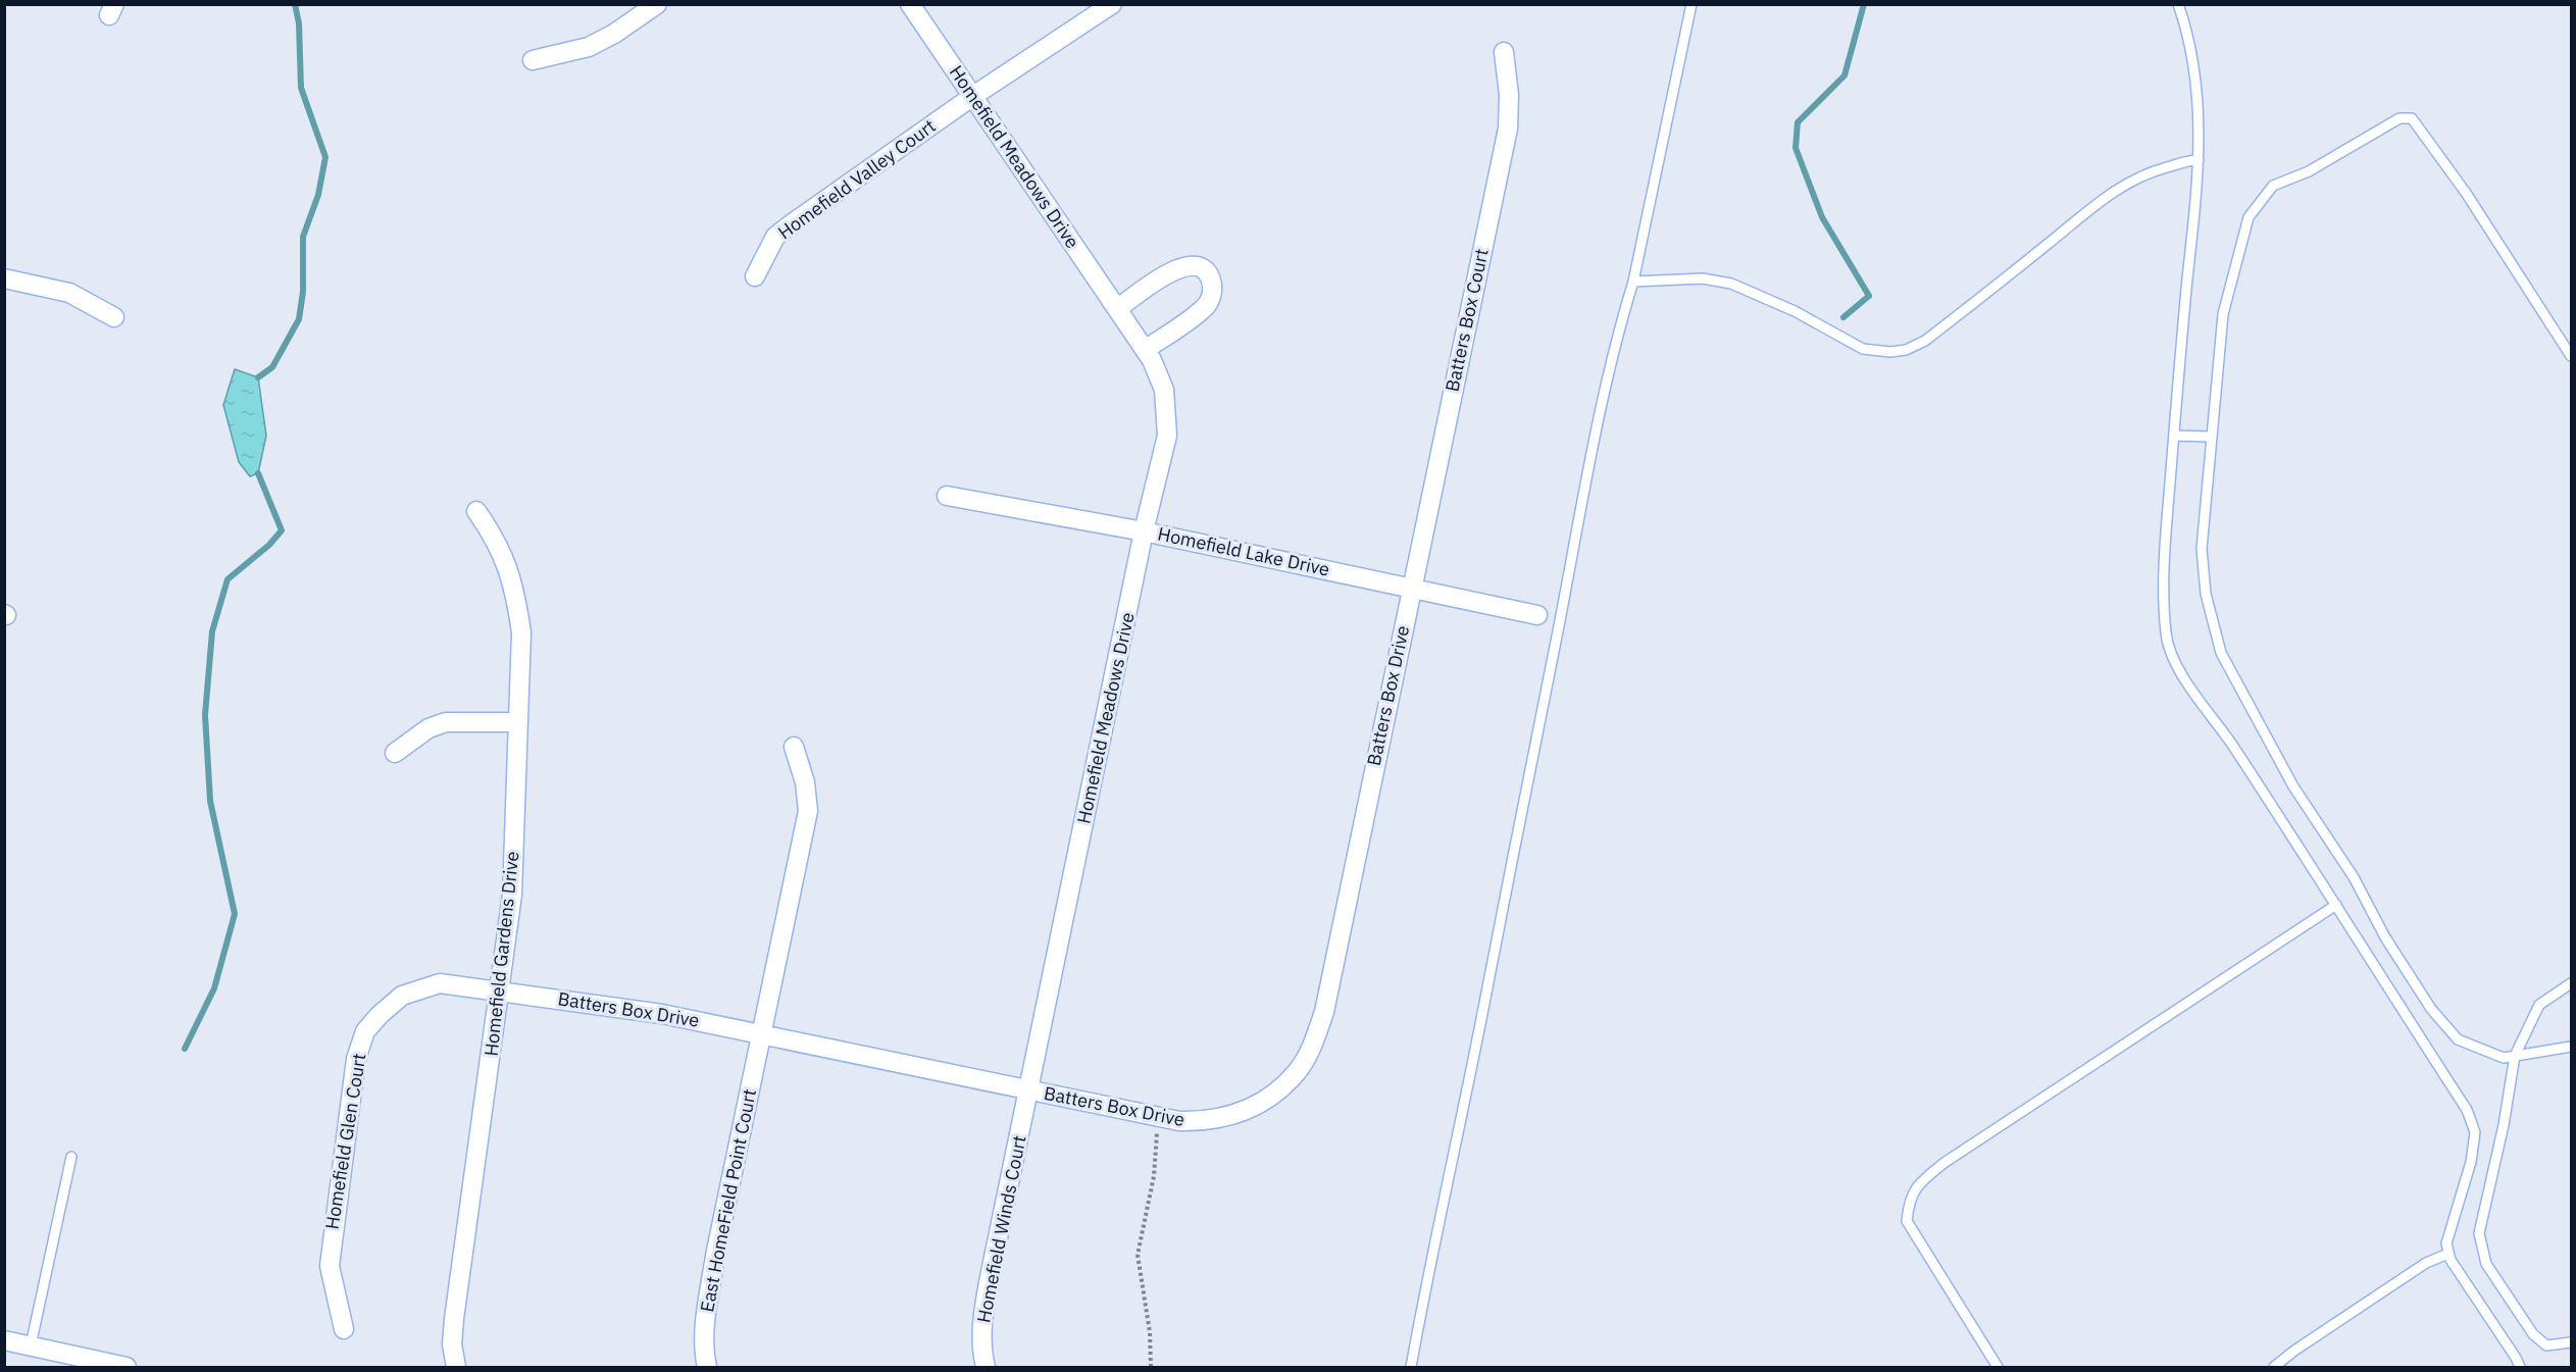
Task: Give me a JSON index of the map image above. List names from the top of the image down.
{
  "streets": {
    "street": [
      "Homefield Meadows Drive",
      "Homefield Valley Court",
      "Batters Box Court",
      "Homefield Lake Drive",
      "Batters Box Drive",
      "Homefield Gardens Drive",
      "Homefield Glen Court",
      "East HomeField Point Court",
      "Homefield Winds Court"
    ]
  },
  "crossings": [
    ["Homefield Meadows Drive", "Homefield Valley Court"],
    ["Homefield Meadows Drive", "Homefield Lake Drive"],
    ["Homefield Meadows Drive", "Batters Box Drive"],
    ["Homefield Meadows Drive", "Homefield Winds Court"],
    ["Batters Box Court", "Homefield Lake Drive"],
    ["Batters Box Court", "Batters Box Drive"],
    ["Homefield Lake Drive", "Batters Box Drive"],
    ["Batters Box Drive", "Homefield Gardens Drive"],
    ["Batters Box Drive", "Homefield Glen Court"],
    ["Batters Box Drive", "East HomeField Point Court"],
    ["Batters Box Drive", "Homefield Winds Court"],
    ["Homefield Gardens Drive", "Homefield Glen Court"]
  ]
}
